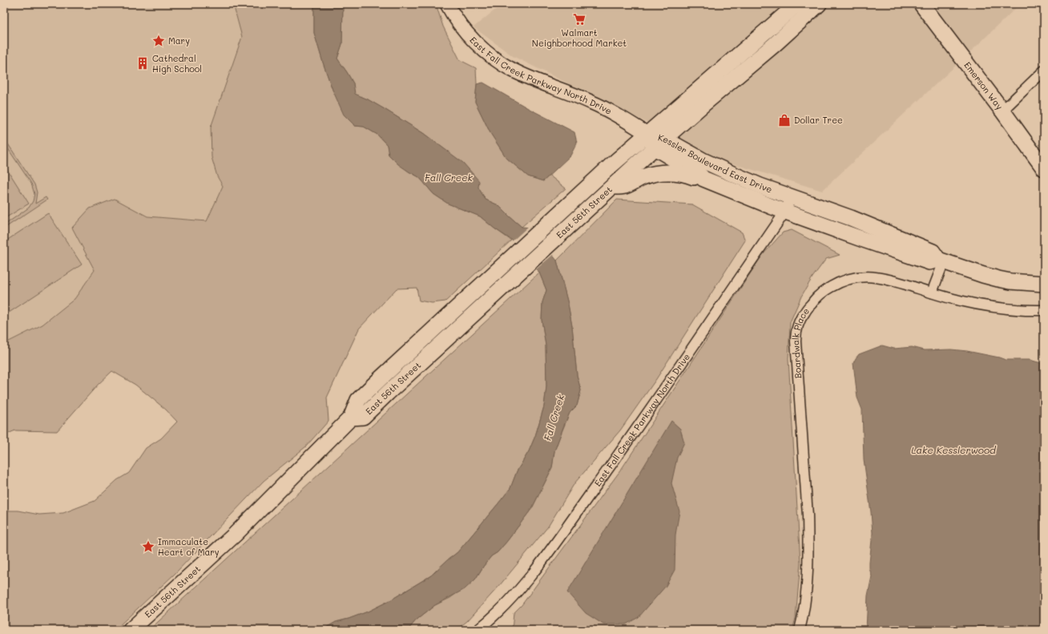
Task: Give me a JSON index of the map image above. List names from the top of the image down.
{
  "streets": {
    "main road": [
      "East Fall Creek Parkway North Drive",
      "Emerson Way",
      "Kessler Boulevard East Drive",
      "East 56th Street"
    ],
    "street": ["Boardwalk Place"]
  },
  "crossings": [
    ["East Fall Creek Parkway North Drive", "Kessler Boulevard East Drive"],
    ["East Fall Creek Parkway North Drive", "East 56th Street"],
    ["Kessler Boulevard East Drive", "East 56th Street"]
  ],
  "water": ["Fall Creek", "Lake Kesslerwood"],
  "places": {
    "supermarket": ["Walmart Neighborhood Market"],
    "place": ["Mary", "Immaculate Heart of Mary"],
    "building": ["Cathedral High School"],
    "shop": ["Dollar Tree"]
  }
}
